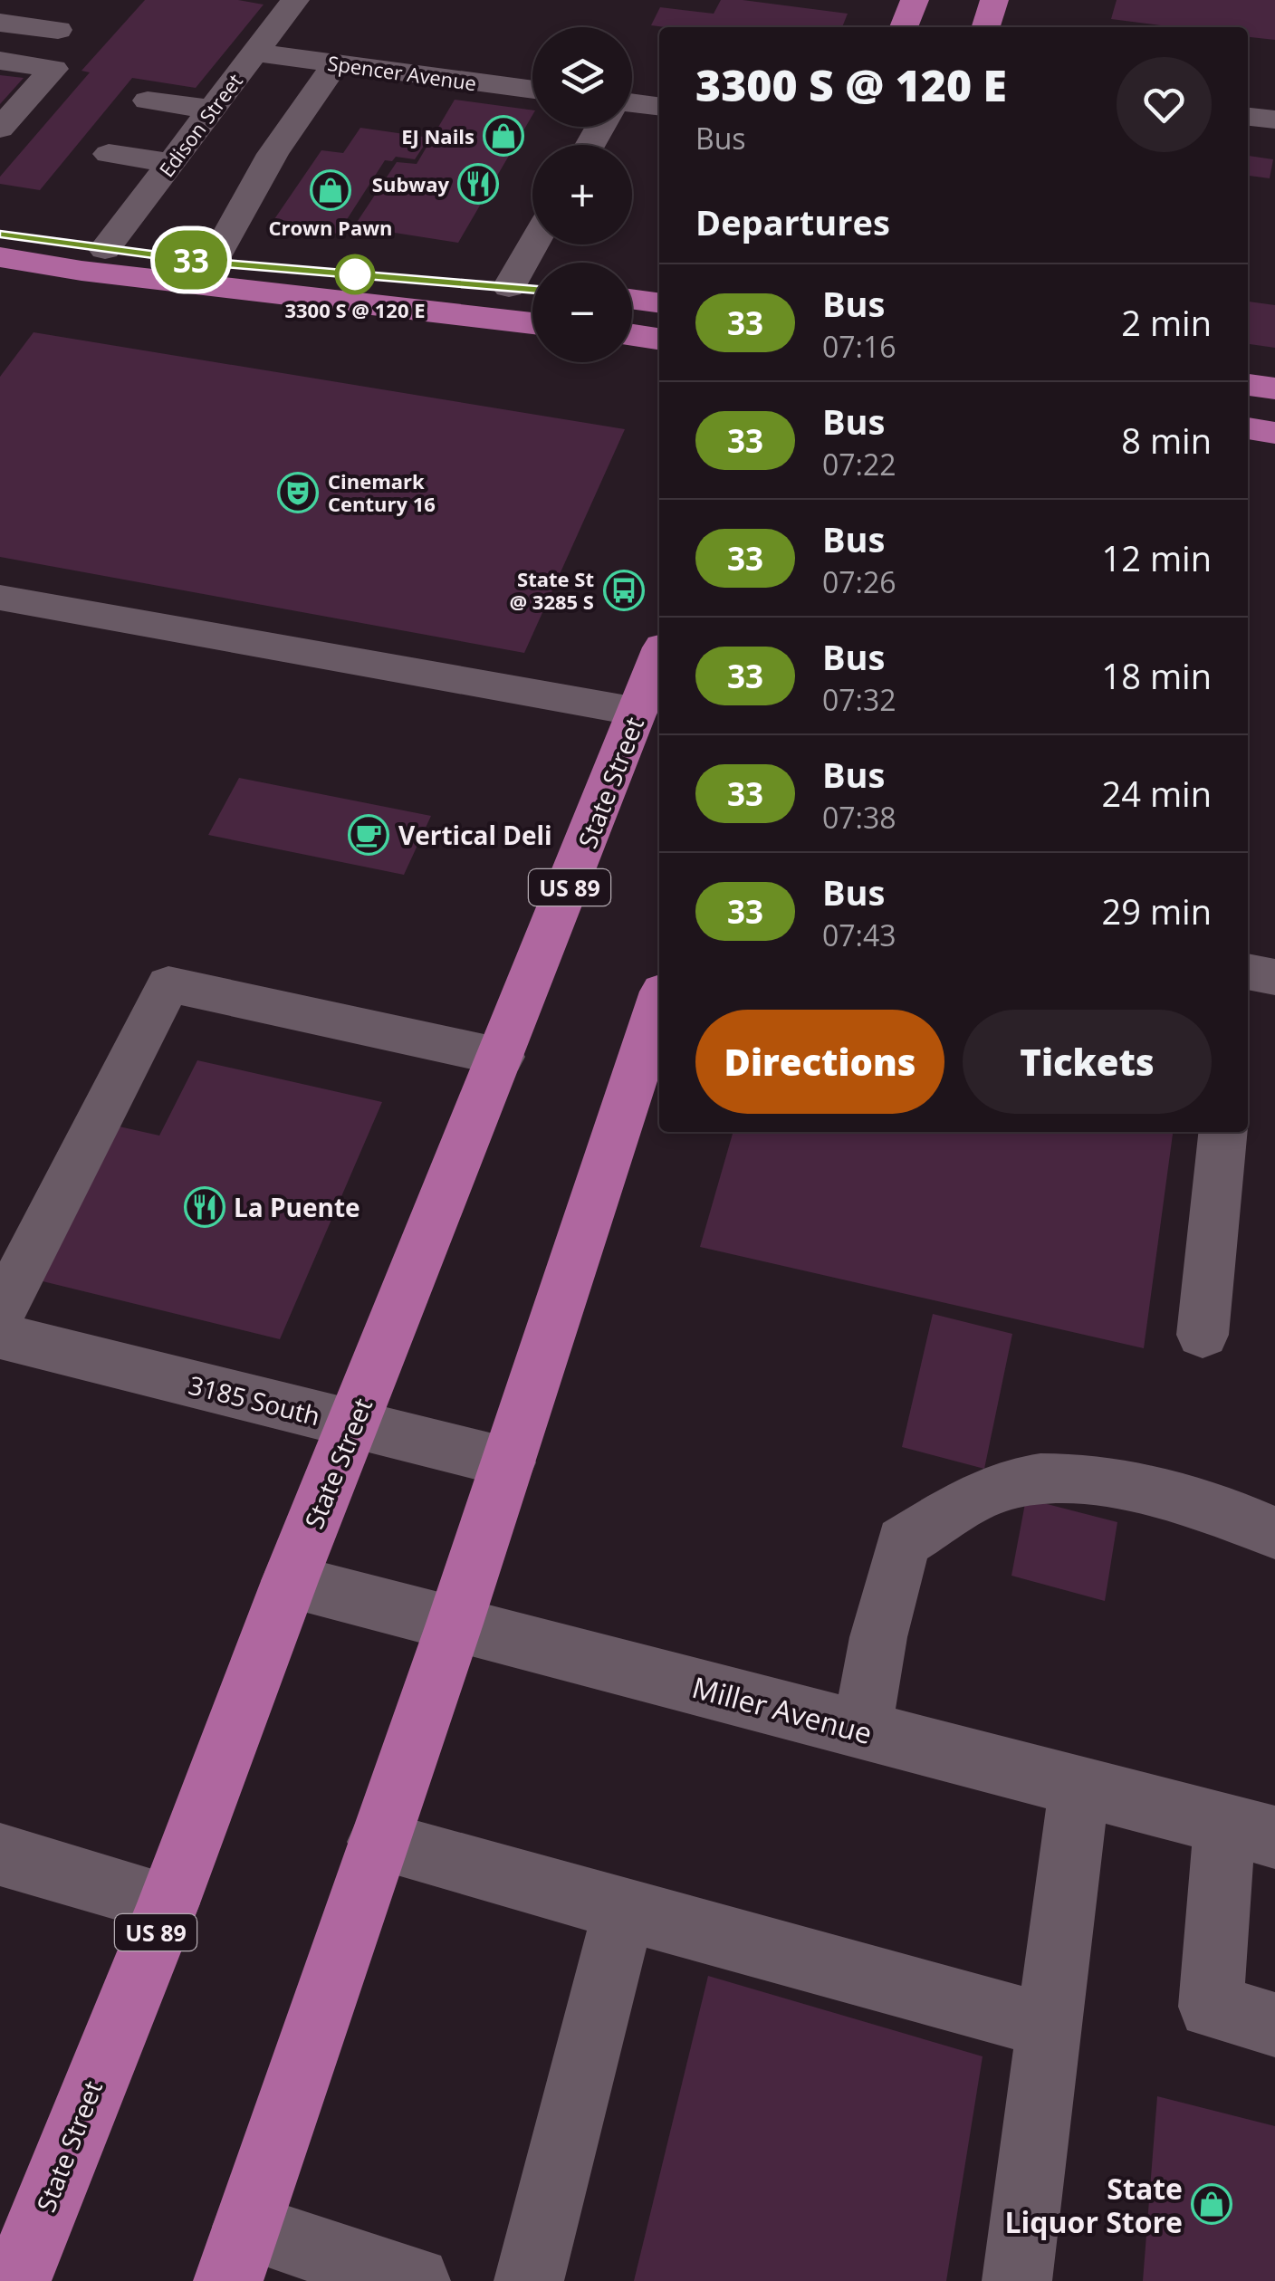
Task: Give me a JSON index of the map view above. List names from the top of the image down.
{
  "streets": {
    "main road": ["State Street", "US 89"],
    "street": [
      "Spencer Avenue",
      "Edison Street",
      "3185 South",
      "Miller Avenue"
    ]
  },
  "crossings": [
    ["Spencer Avenue", "Edison Street"],
    ["State Street", "3185 South"],
    ["State Street", "Miller Avenue"]
  ],
  "places": {
    "shop": ["EJ Nails", "Crown Pawn", "State Liquor Store"],
    "restaurant": ["Subway", "La Puente"],
    "other": ["3300 S @ 120 E"],
    "theatre": ["Cinemark Century 16"],
    "bus stop": ["State St @ 3285 S"],
    "cafe": ["Vertical Deli"]
  },
  "lines": ["bus line 33"],
  "page": {
    "on_map": "33",
    "map_buttons": ["+", "−"],
    "heading": [
      ["3300 S @ 120 E", "Bus"],
      "Departures"
    ],
    "list": [
      {
        "mark": "33",
        "name": "Bus",
        "note": "07:16",
        "value": "2 min"
      },
      {
        "mark": "33",
        "name": "Bus",
        "note": "07:22",
        "value": "8 min"
      },
      {
        "mark": "33",
        "name": "Bus",
        "note": "07:26",
        "value": "12 min"
      },
      {
        "mark": "33",
        "name": "Bus",
        "note": "07:32",
        "value": "18 min"
      },
      {
        "mark": "33",
        "name": "Bus",
        "note": "07:38",
        "value": "24 min"
      },
      {
        "mark": "33",
        "name": "Bus",
        "note": "07:43",
        "value": "29 min"
      }
    ],
    "buttons": ["Directions", "Tickets"]
  }
}
